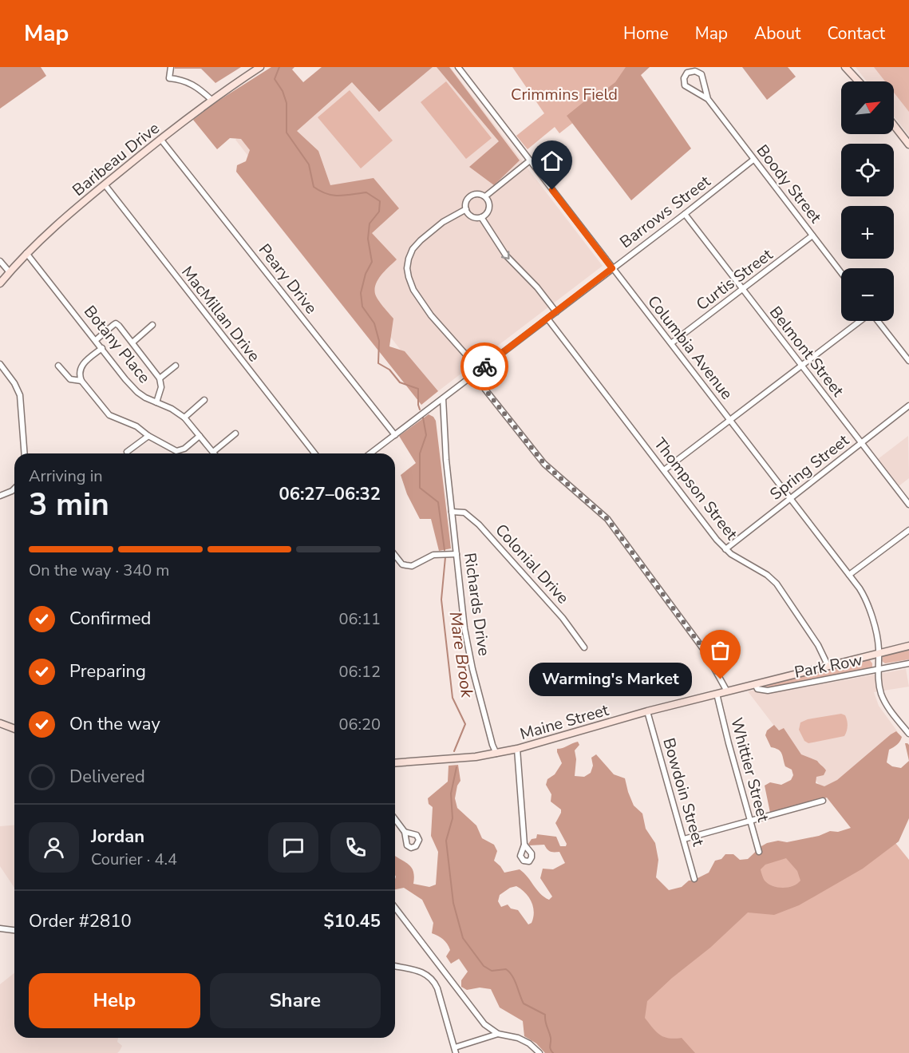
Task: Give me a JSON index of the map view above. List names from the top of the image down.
{
  "streets": {
    "street": [
      "Baribeau Drive",
      "Boody Street",
      "Barrows Street",
      "Peary Drive",
      "Curtis Street",
      "MacMillan Drive",
      "Botany Place",
      "Columbia Avenue",
      "Belmont Street",
      "Spring Street",
      "Thompson Street",
      "Colonial Drive",
      "Richards Drive",
      "Park Row",
      "Maine Street",
      "Whittier Street",
      "Bowdoin Street"
    ]
  },
  "crossings": [
    ["Baribeau Drive", "Peary Drive"],
    ["Baribeau Drive", "MacMillan Drive"],
    ["Baribeau Drive", "Botany Place"],
    ["Boody Street", "Barrows Street"],
    ["Boody Street", "Curtis Street"],
    ["Barrows Street", "Peary Drive"],
    ["Barrows Street", "Columbia Avenue"],
    ["Barrows Street", "Belmont Street"],
    ["Barrows Street", "Thompson Street"],
    ["Barrows Street", "Richards Drive"],
    ["Curtis Street", "Columbia Avenue"],
    ["Curtis Street", "Belmont Street"],
    ["Columbia Avenue", "Spring Street"],
    ["Columbia Avenue", "Park Row"],
    ["Columbia Avenue", "Maine Street"],
    ["Belmont Street", "Spring Street"],
    ["Spring Street", "Thompson Street"],
    ["Thompson Street", "Maine Street"],
    ["Colonial Drive", "Richards Drive"],
    ["Richards Drive", "Maine Street"],
    ["Park Row", "Maine Street"],
    ["Maine Street", "Whittier Street"],
    ["Maine Street", "Bowdoin Street"]
  ],
  "water": ["Mare Brook"],
  "parks": ["Crimmins Field"],
  "places": ["Warming's Market"],
  "north": "top right",
  "page": {
    "header": "Map",
    "nav": [
      "Home",
      "Map",
      "About",
      "Contact"
    ],
    "map_buttons": ["+", "−"],
    "heading": ["3 min", "Arriving in", "06:27–06:32"],
    "panel": [
      "Jordan",
      "Courier · 4.4",
      "Order #2810",
      "$10.45"
    ],
    "bar": "On the way · 340 m",
    "list": [
      ["Confirmed", "06:11"],
      ["Preparing", "06:12"],
      ["On the way", "06:20"],
      "Delivered"
    ],
    "bubble": "Warming's Market",
    "buttons": ["Help", "Share"]
  }
}
